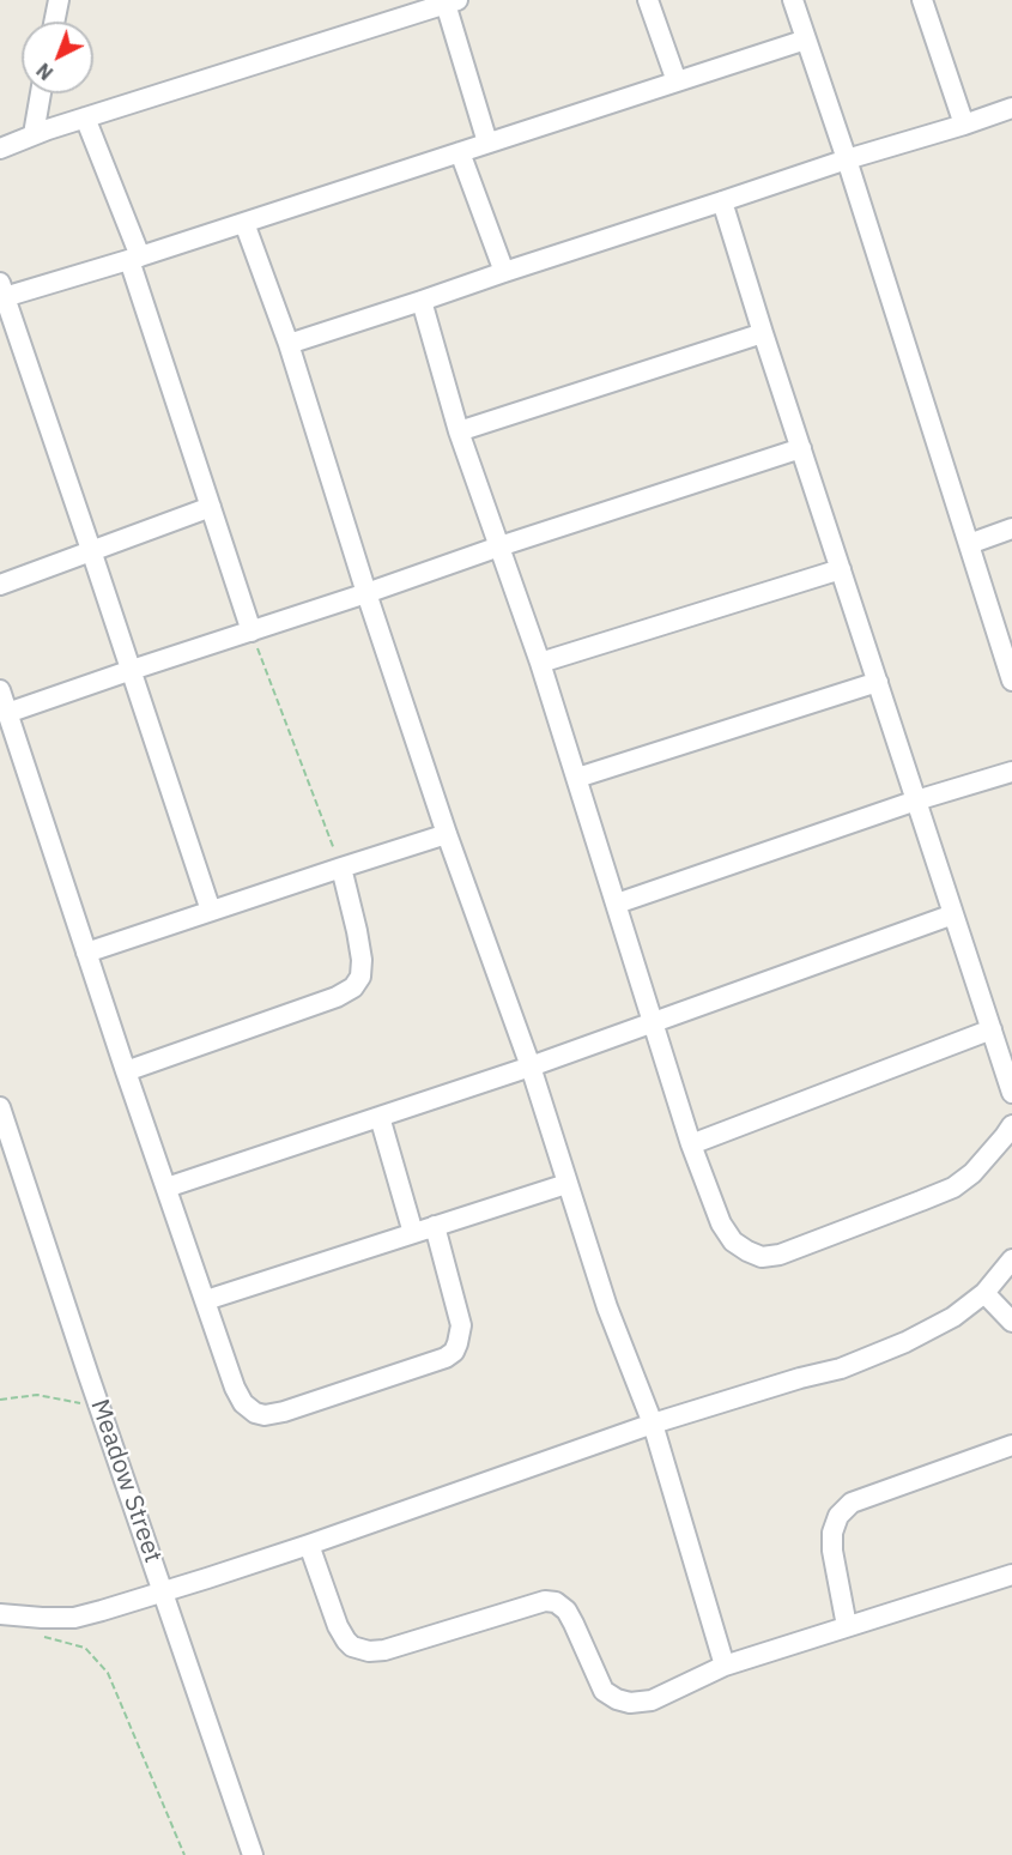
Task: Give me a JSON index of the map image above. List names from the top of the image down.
{
  "streets": {
    "street": ["Meadow Street"]
  },
  "north": "bottom left"
}
